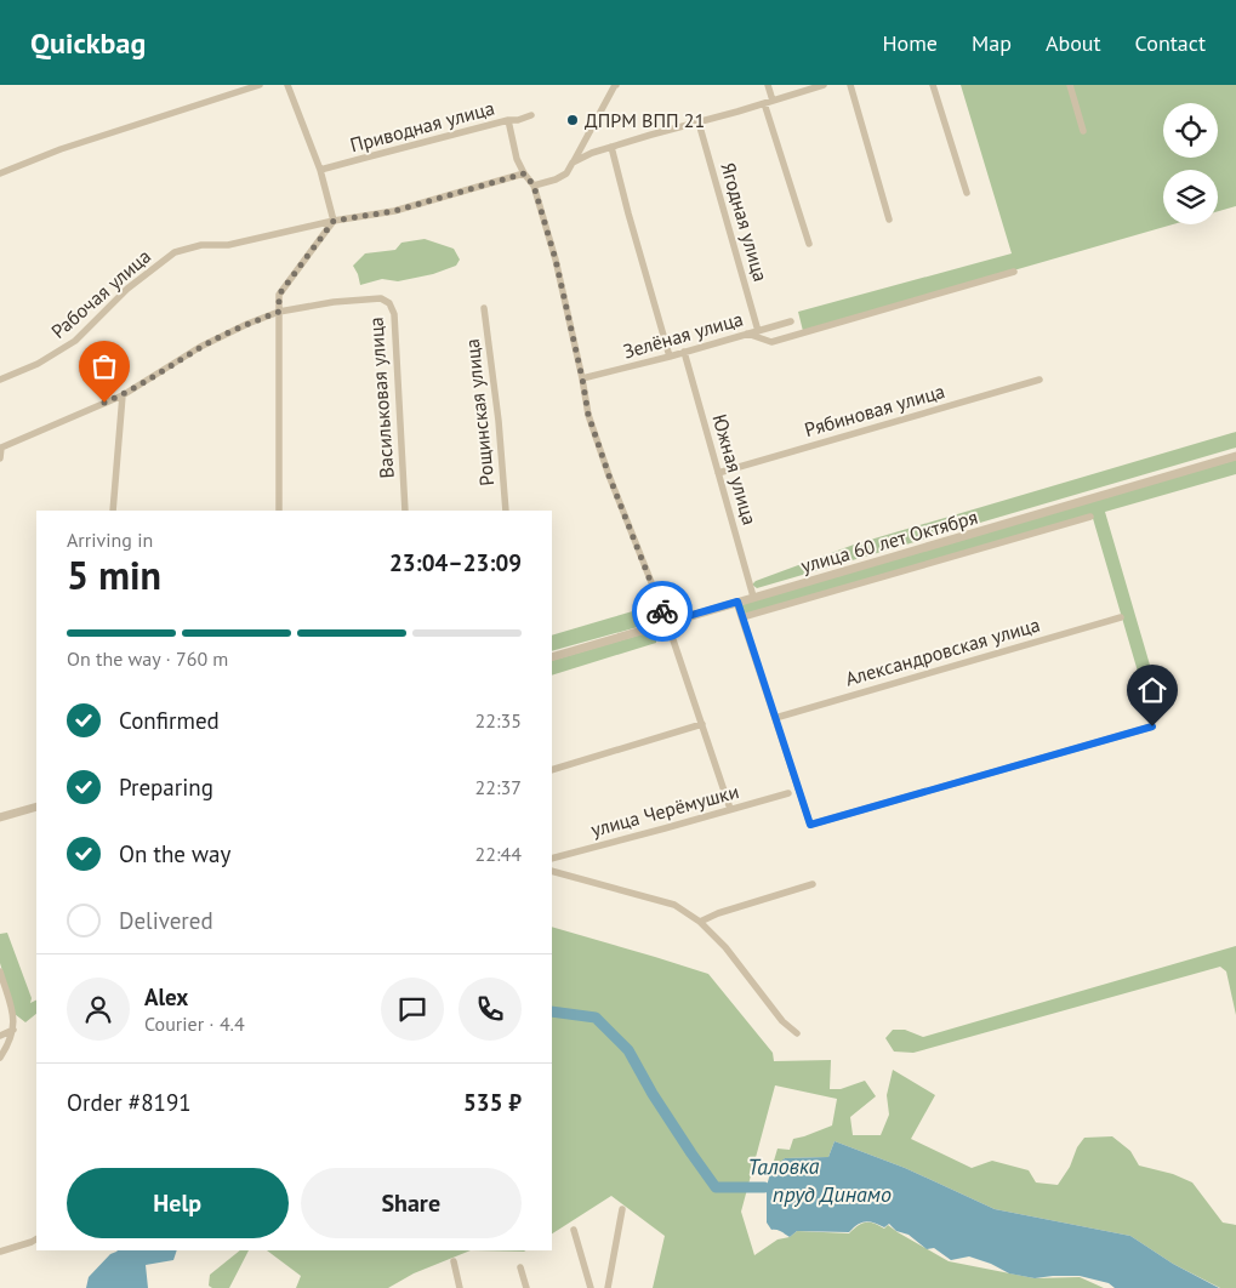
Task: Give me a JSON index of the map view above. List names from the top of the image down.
{
  "streets": {
    "street": [
      "Приводная улица",
      "Ягодная улица",
      "Рабочая улица",
      "Зелёная улица",
      "Васильковая улица",
      "Рябиновая улица",
      "Рощинская улица",
      "Южная улица",
      "улица 60 лет Октября",
      "Александровская улица",
      "улица Черёмушки"
    ]
  },
  "crossings": [
    ["Ягодная улица", "Зелёная улица"],
    ["Зелёная улица", "Южная улица"],
    ["Рябиновая улица", "Южная улица"],
    ["Южная улица", "улица 60 лет Октября"]
  ],
  "water": ["Таловка", "пруд Динамо"],
  "places": ["ДПРМ ВПП 21"],
  "page": {
    "header": "Quickbag",
    "nav": [
      "Home",
      "Map",
      "About",
      "Contact"
    ],
    "heading": ["5 min", "Arriving in", "23:04–23:09"],
    "panel": [
      "Alex",
      "Courier · 4.4",
      "Order #8191",
      "535 ₽"
    ],
    "bar": "On the way · 760 m",
    "list": [
      ["Confirmed", "22:35"],
      ["Preparing", "22:37"],
      ["On the way", "22:44"],
      "Delivered"
    ],
    "buttons": ["Help", "Share"]
  }
}
